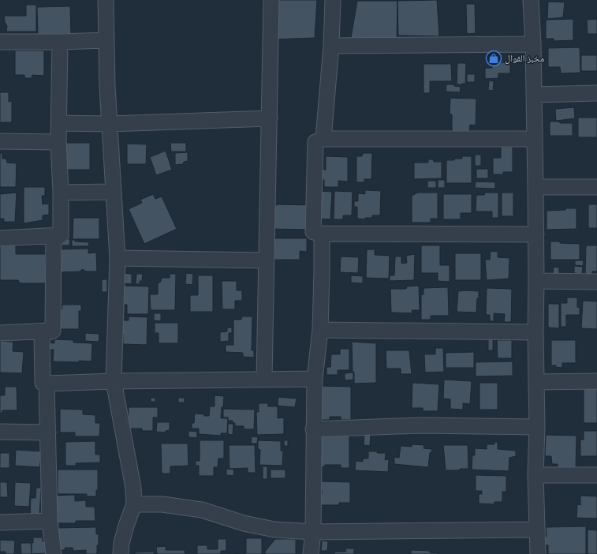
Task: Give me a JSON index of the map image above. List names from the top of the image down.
{
  "places": {
    "shop": ["مخبز الفوال"]
  }
}
